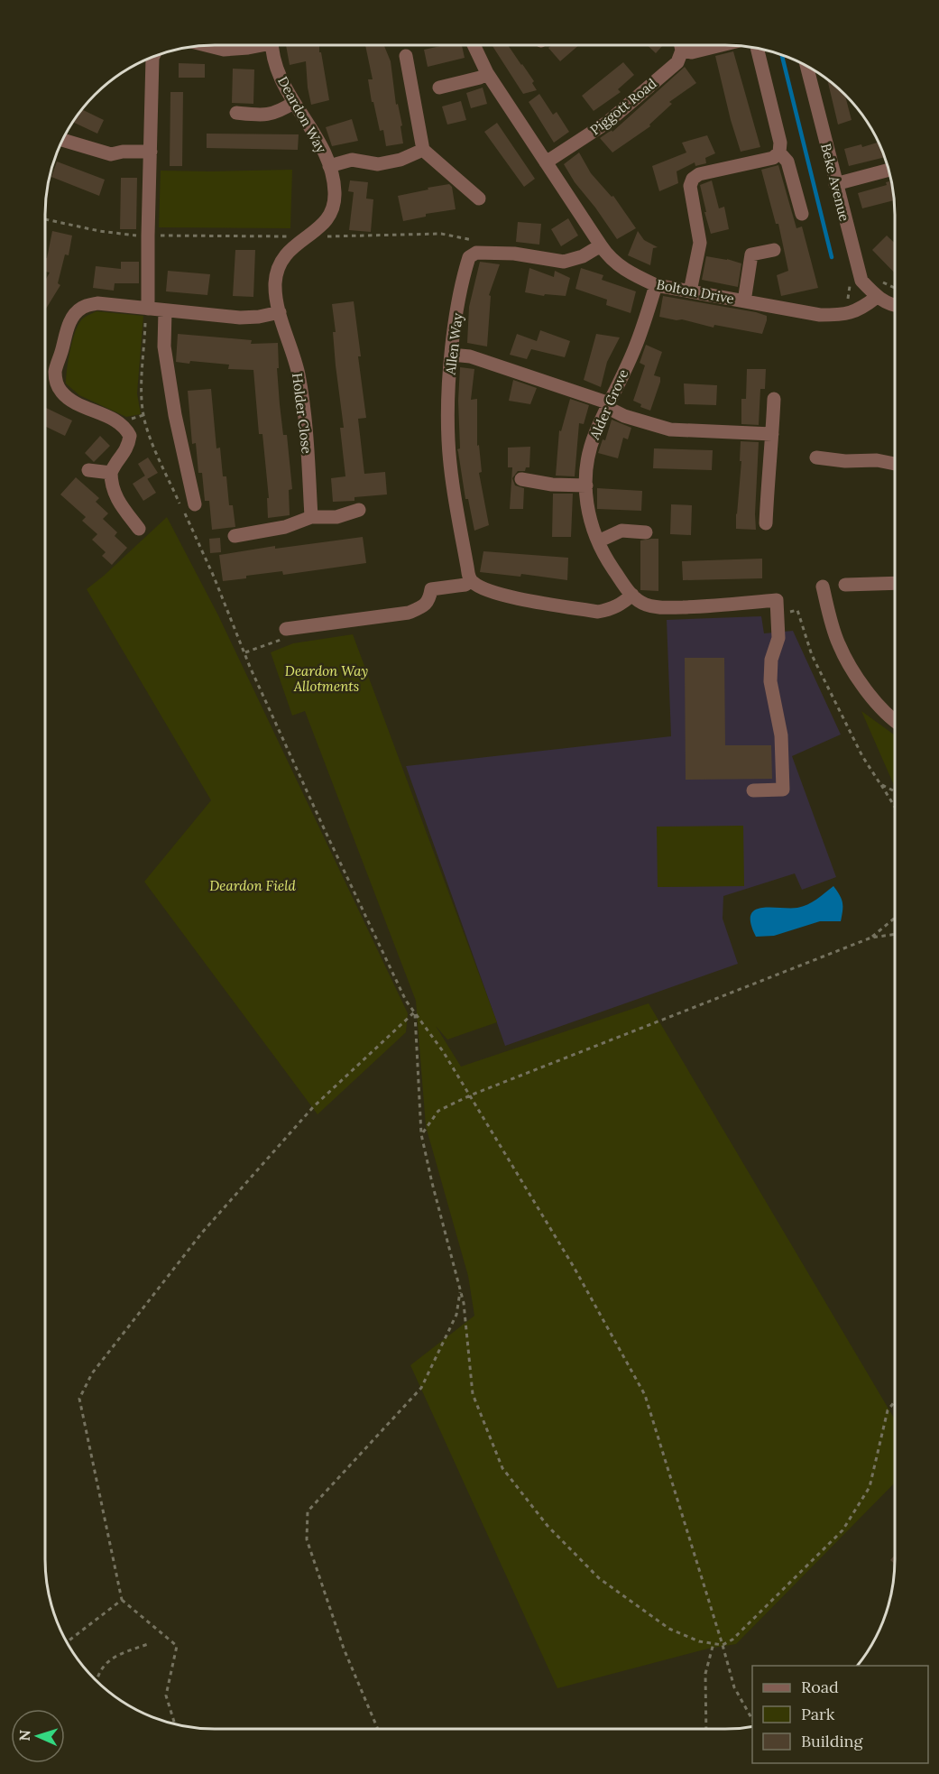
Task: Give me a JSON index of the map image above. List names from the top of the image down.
{
  "streets": {
    "street": [
      "Piggott Road",
      "Deardon Way",
      "Beke Avenue",
      "Bolton Drive",
      "Allen Way",
      "Alder Grove",
      "Holder Close"
    ]
  },
  "crossings": [
    ["Piggott Road", "Bolton Drive"],
    ["Deardon Way", "Holder Close"],
    ["Beke Avenue", "Bolton Drive"],
    ["Bolton Drive", "Allen Way"],
    ["Bolton Drive", "Alder Grove"]
  ],
  "parks": ["Deardon Way Allotments", "Deardon Field"],
  "legend": ["Road", "Park", "Building"],
  "north": "left"
}
